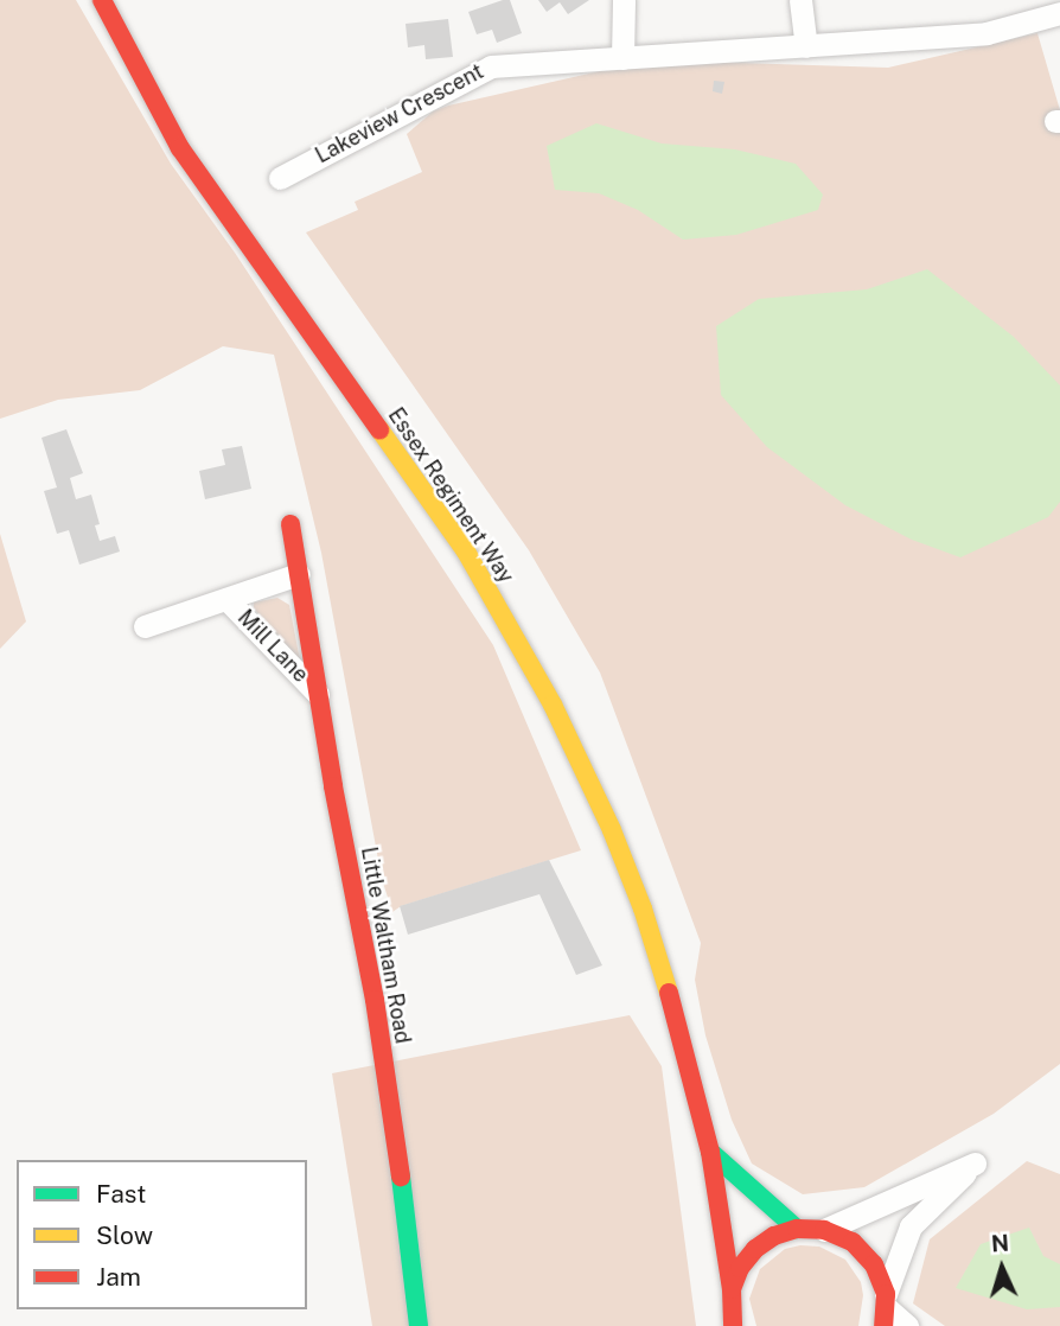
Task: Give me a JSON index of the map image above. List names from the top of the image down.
{
  "streets": {
    "main road": ["Essex Regiment Way", "Little Waltham Road"],
    "street": ["Lakeview Crescent", "Mill Lane"]
  },
  "crossings": [
    ["Mill Lane", "Little Waltham Road"]
  ],
  "legend": ["Fast", "Slow", "Jam"],
  "north": "top"
}
